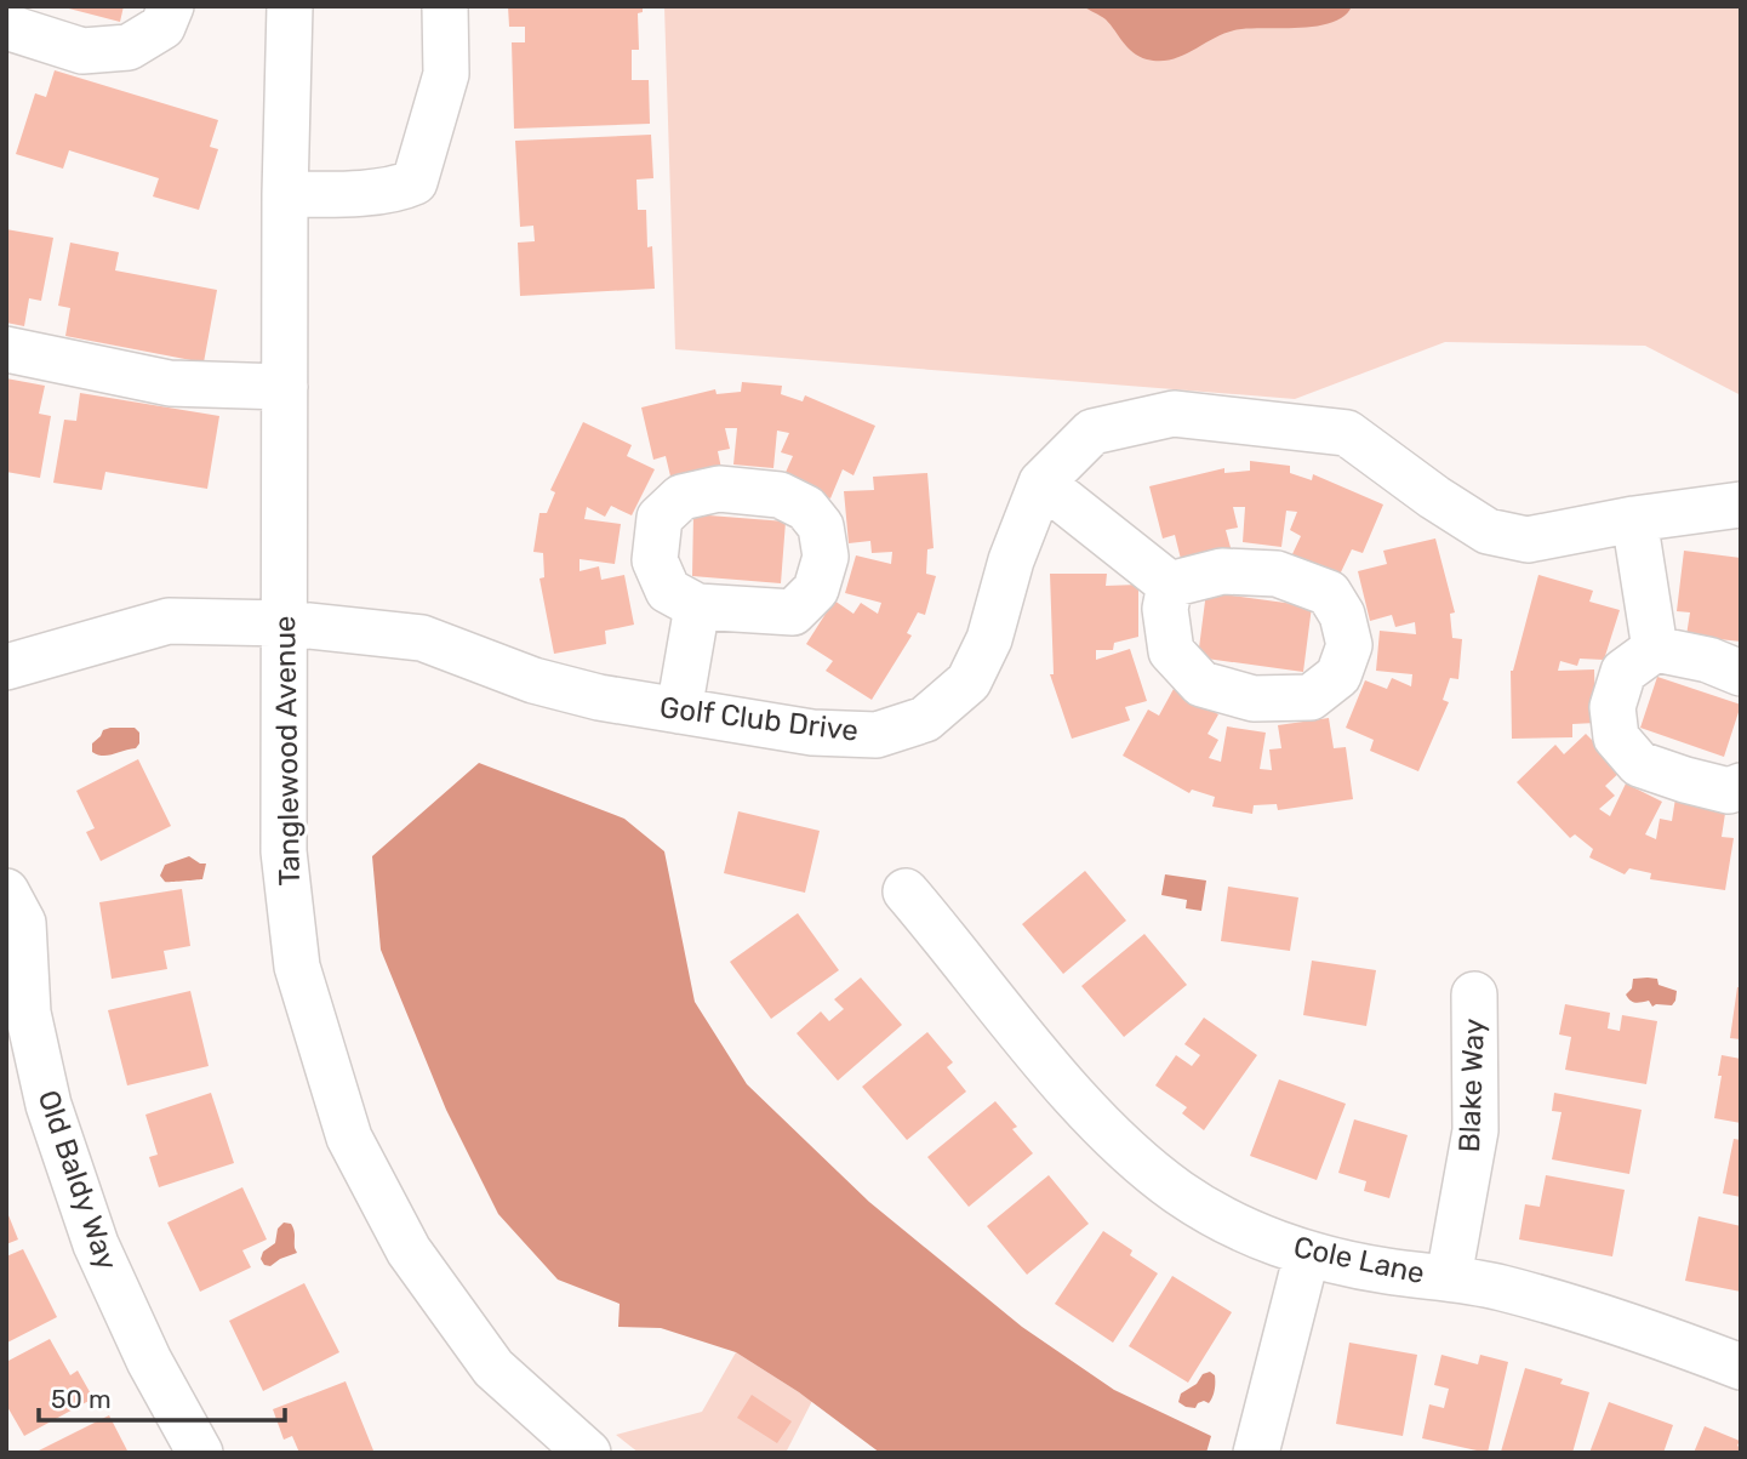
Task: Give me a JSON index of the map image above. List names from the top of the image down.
{
  "streets": {
    "street": [
      "Golf Club Drive",
      "Tanglewood Avenue",
      "Blake Way",
      "Old Baldy Way",
      "Cole Lane"
    ]
  },
  "crossings": [
    ["Golf Club Drive", "Tanglewood Avenue"],
    ["Blake Way", "Cole Lane"]
  ],
  "scale_bar": "50 m"
}
